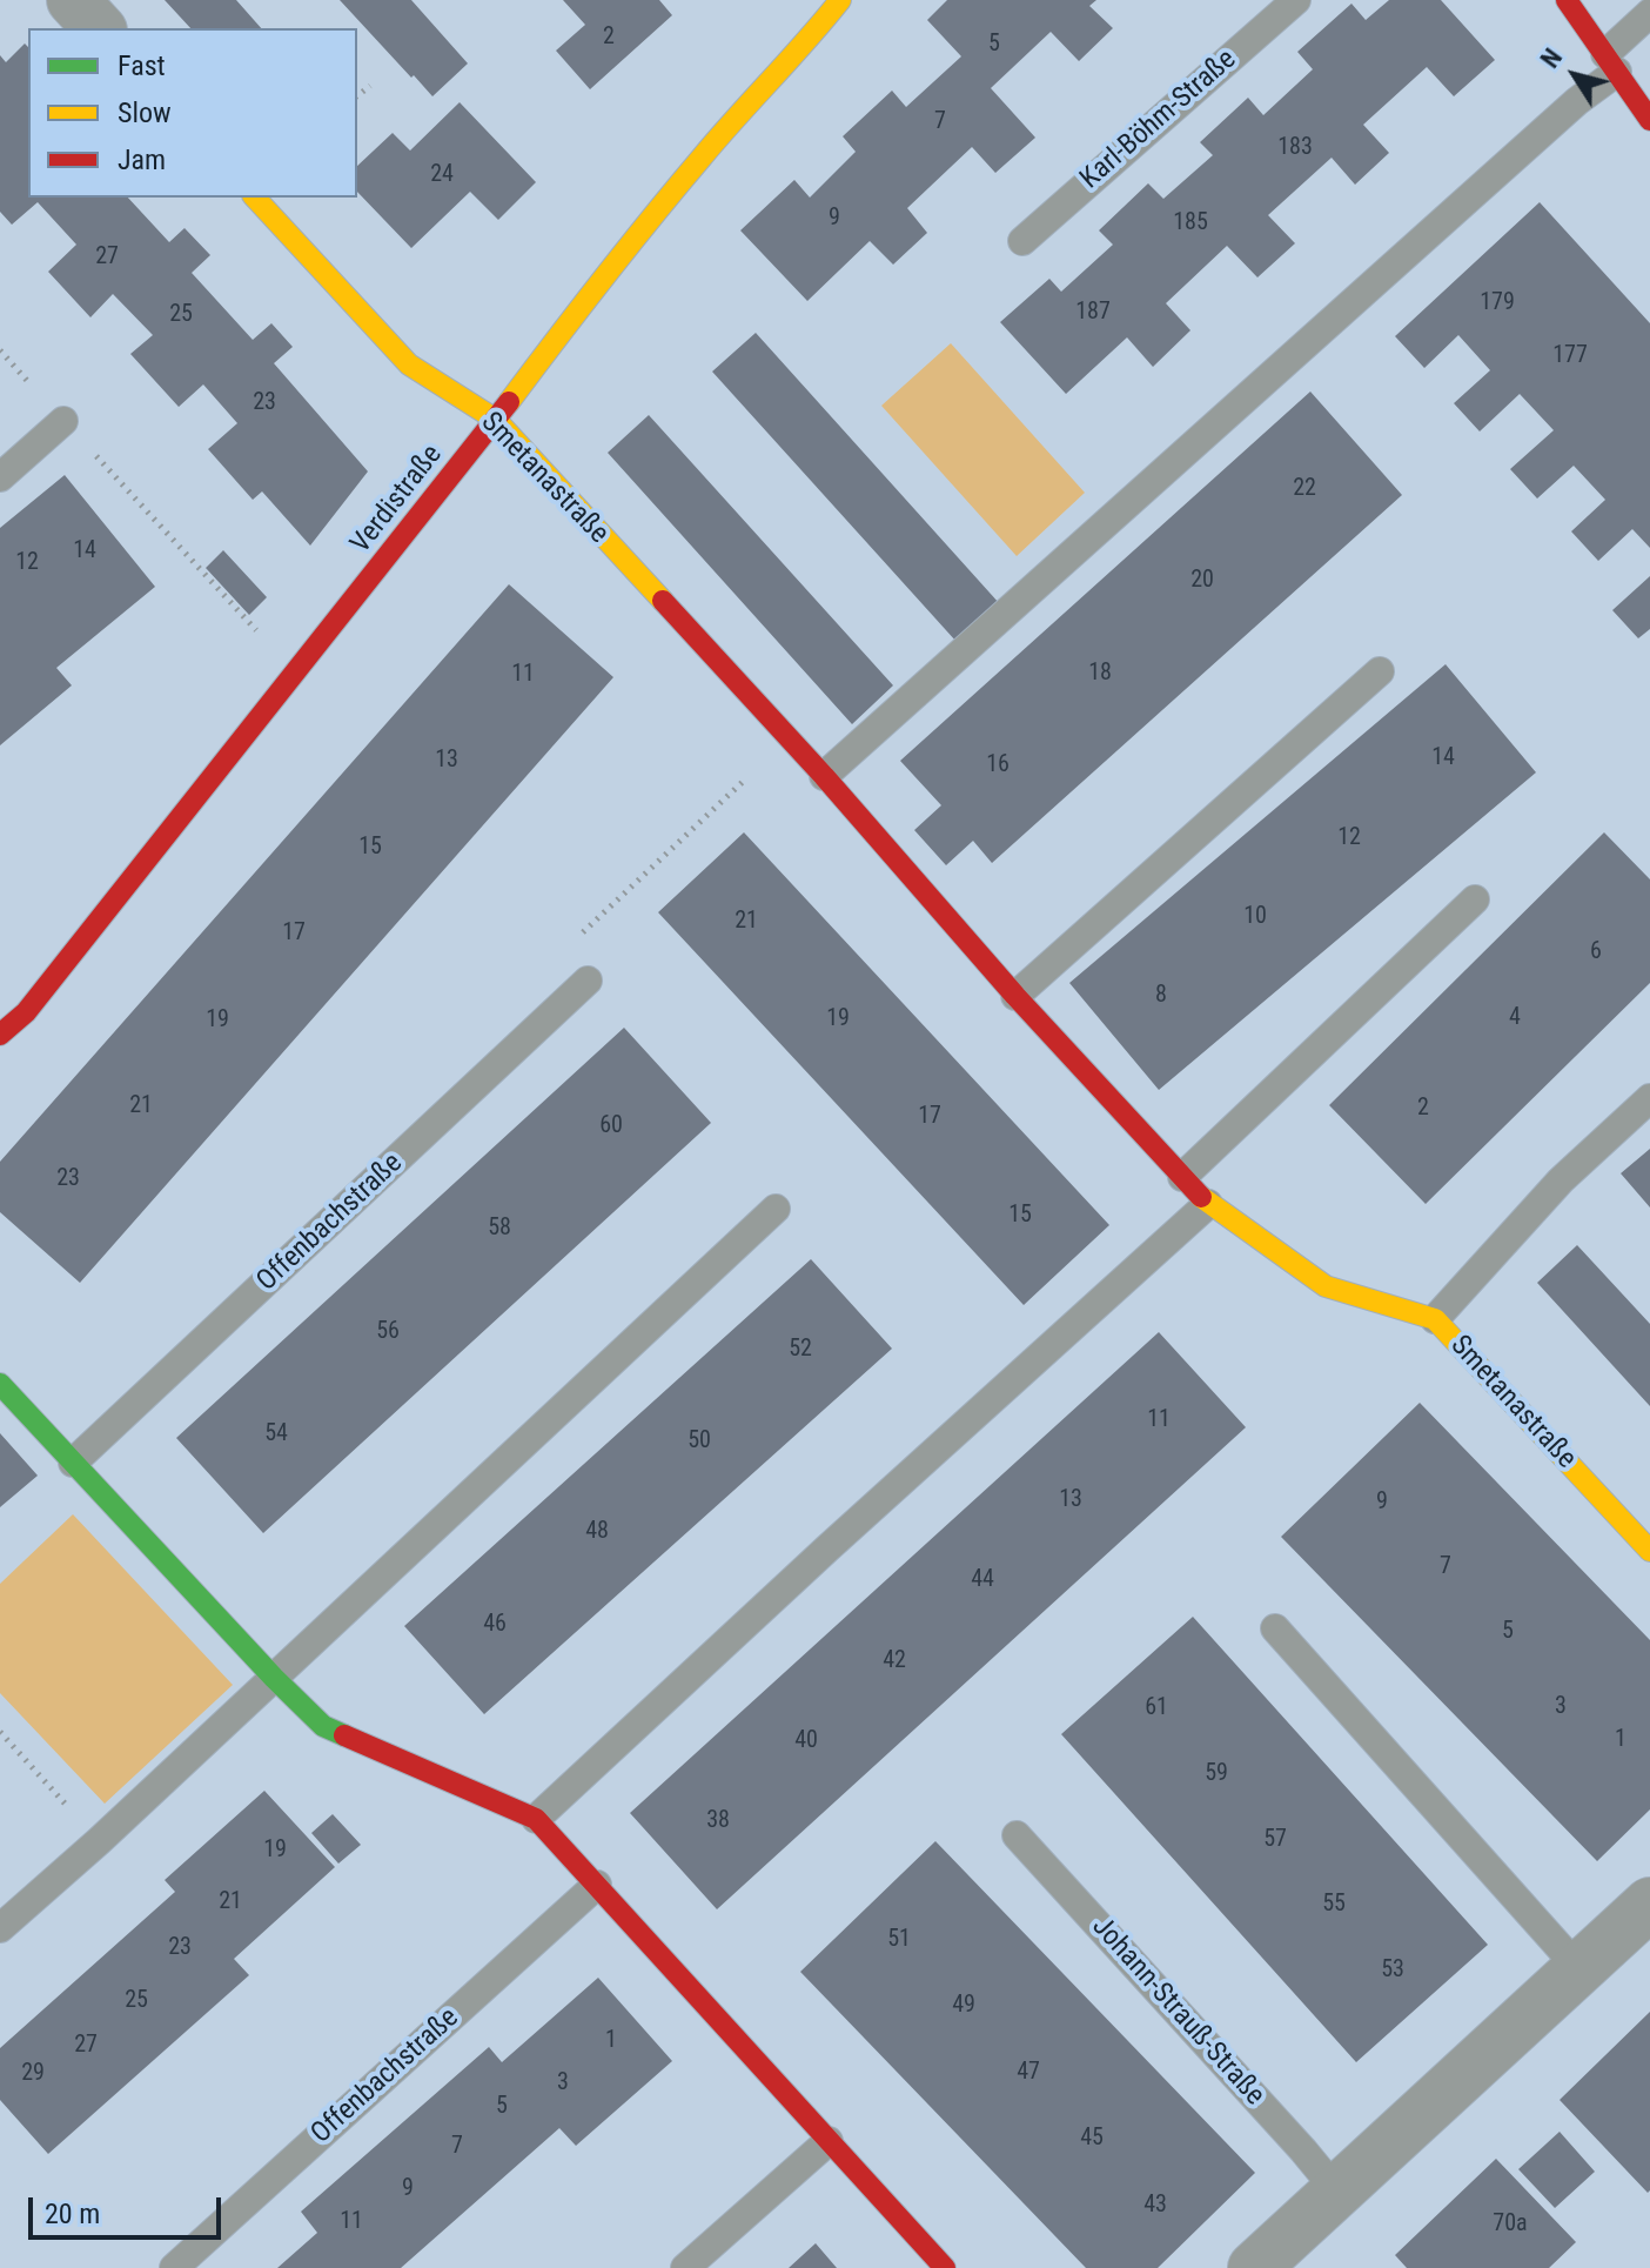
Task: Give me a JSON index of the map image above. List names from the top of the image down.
{
  "streets": {
    "street": ["Smetanastraße", "Verdistraße"],
    "lane": ["Karl-Böhm-Straße", "Offenbachstraße", "Johann-Strauß-Straße"]
  },
  "crossings": [
    ["Smetanastraße", "Verdistraße"]
  ],
  "house_numbers": [
    "2",
    "5",
    "7",
    "183",
    "24",
    "9",
    "185",
    "27",
    "179",
    "187",
    "25",
    "177",
    "23",
    "22",
    "14",
    "12",
    "20",
    "18",
    "11",
    "14",
    "13",
    "16",
    "12",
    "15",
    "10",
    "21",
    "17",
    "6",
    "8",
    "4",
    "19",
    "19",
    "21",
    "2",
    "17",
    "60",
    "23",
    "15",
    "58",
    "56",
    "52",
    "11",
    "54",
    "50",
    "13",
    "9",
    "48",
    "7",
    "44",
    "46",
    "5",
    "42",
    "3",
    "61",
    "1",
    "40",
    "59",
    "38",
    "57",
    "19",
    "21",
    "55",
    "51",
    "23",
    "53",
    "25",
    "49",
    "1",
    "27",
    "47",
    "29",
    "3",
    "5",
    "45",
    "7",
    "9",
    "43",
    "11",
    "70a"
  ],
  "legend": ["Fast", "Slow", "Jam"],
  "scale_bar": "20 m",
  "north": "top left"
}
